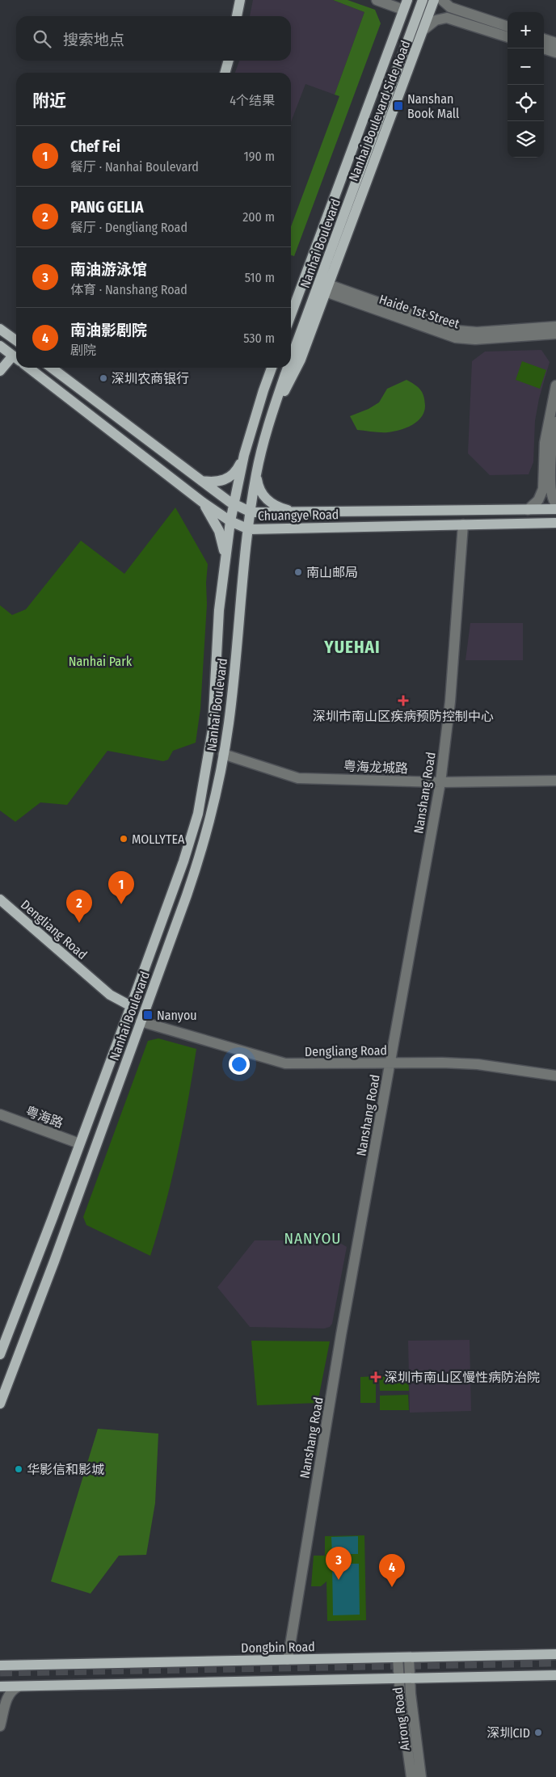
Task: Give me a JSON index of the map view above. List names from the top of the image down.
{
  "streets": {
    "main road": [
      "Nanhai Boulevard Side Road",
      "Nanhai Boulevard",
      "Chuangye Road",
      "Dengliang Road",
      "Dongbin Road"
    ],
    "street": [
      "Haide 1st Street",
      "粤海龙城路",
      "Nanshang Road",
      "粤海路",
      "Airong Road"
    ]
  },
  "crossings": [
    ["Nanhai Boulevard Side Road", "Nanhai Boulevard"],
    ["Nanhai Boulevard Side Road", "Haide 1st Street"],
    ["Nanhai Boulevard", "Chuangye Road"],
    ["Nanhai Boulevard", "粤海龙城路"],
    ["Nanhai Boulevard", "Dengliang Road"],
    ["Nanhai Boulevard", "粤海路"],
    ["Chuangye Road", "Nanshang Road"],
    ["粤海龙城路", "Nanshang Road"],
    ["Nanshang Road", "Dengliang Road"],
    ["Nanshang Road", "Dongbin Road"],
    ["Dongbin Road", "Airong Road"]
  ],
  "districts": ["YUEHAI", "NANYOU"],
  "parks": ["Nanhai Park"],
  "places": {
    "transit": ["Nanshan Book Mall", "Nanyou"],
    "other": [
      "深圳农商银行",
      "南山邮局",
      "MOLLYTEA",
      "华影信和影城",
      "深圳CID"
    ],
    "health": ["深圳市南山区疾病预防控制中心", "深圳市南山区慢性病防治院"]
  },
  "page": {
    "map_buttons": ["+", "−"],
    "search": "搜索地点",
    "heading": ["附近", "4个结果"],
    "list": [
      {
        "mark": "1",
        "name": "Chef Fei",
        "note": "餐厅 · Nanhai Boulevard",
        "value": "190 m"
      },
      {
        "mark": "2",
        "name": "PANG GELIA",
        "note": "餐厅 · Dengliang Road",
        "value": "200 m"
      },
      {
        "mark": "3",
        "name": "南油游泳馆",
        "note": "体育 · Nanshang Road",
        "value": "510 m"
      },
      {
        "mark": "4",
        "name": "南油影剧院",
        "note": "剧院",
        "value": "530 m"
      }
    ],
    "pins": [
      "1",
      "2",
      "3",
      "4"
    ]
  }
}
